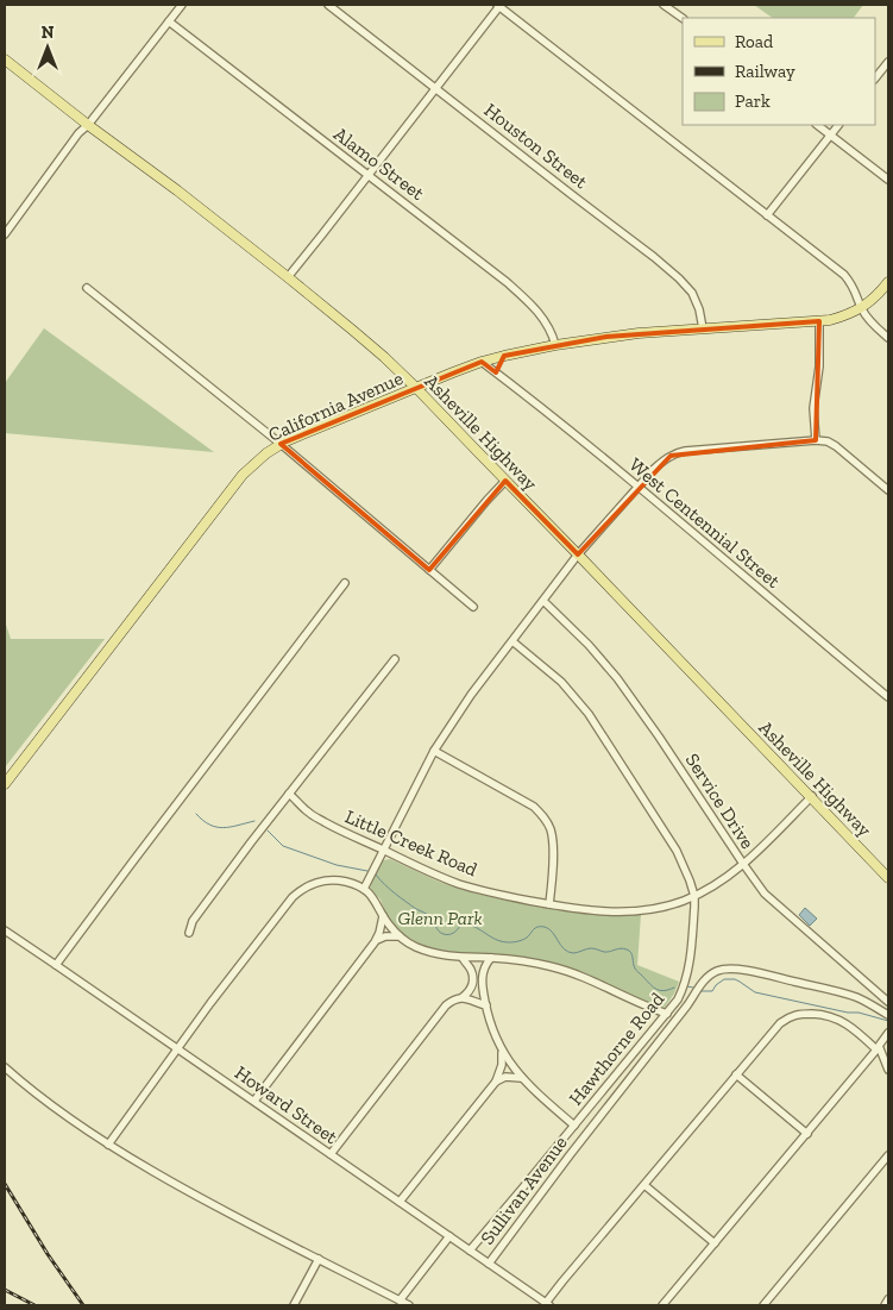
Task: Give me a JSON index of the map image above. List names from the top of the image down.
{
  "streets": {
    "main road": ["California Avenue", "Asheville Highway"],
    "street": [
      "Houston Street",
      "Alamo Street",
      "West Centennial Street",
      "Service Drive",
      "Little Creek Road",
      "Hawthorne Road",
      "Howard Street",
      "Sullivan Avenue"
    ]
  },
  "crossings": [
    ["Houston Street", "California Avenue"],
    ["Alamo Street", "California Avenue"],
    ["California Avenue", "Asheville Highway"],
    ["California Avenue", "West Centennial Street"],
    ["Asheville Highway", "Little Creek Road"],
    ["Service Drive", "Little Creek Road"],
    ["Little Creek Road", "Hawthorne Road"],
    ["Hawthorne Road", "Howard Street"],
    ["Howard Street", "Sullivan Avenue"]
  ],
  "parks": ["Glenn Park"],
  "legend": ["Road", "Railway", "Park"],
  "north": "top"
}
